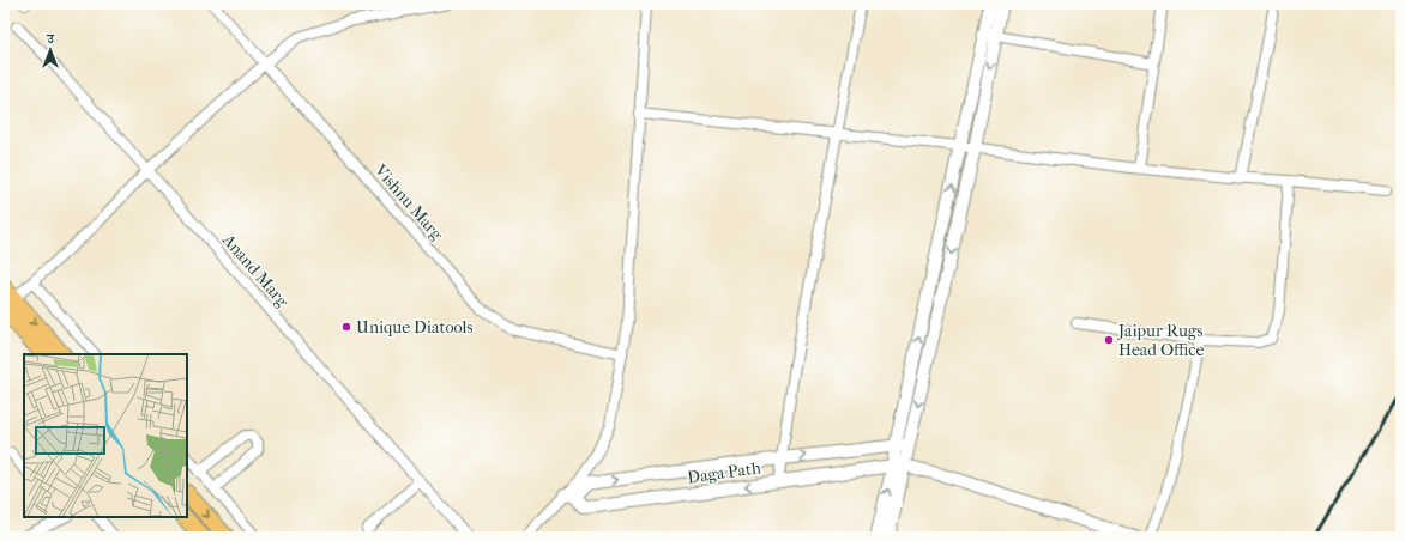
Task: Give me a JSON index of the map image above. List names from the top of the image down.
{
  "streets": {
    "street": ["Vishnu Marg", "Anand Marg", "Daga Path"]
  },
  "places": ["Unique Diatools", "Jaipur Rugs Head Office"],
  "north": "top"
}
